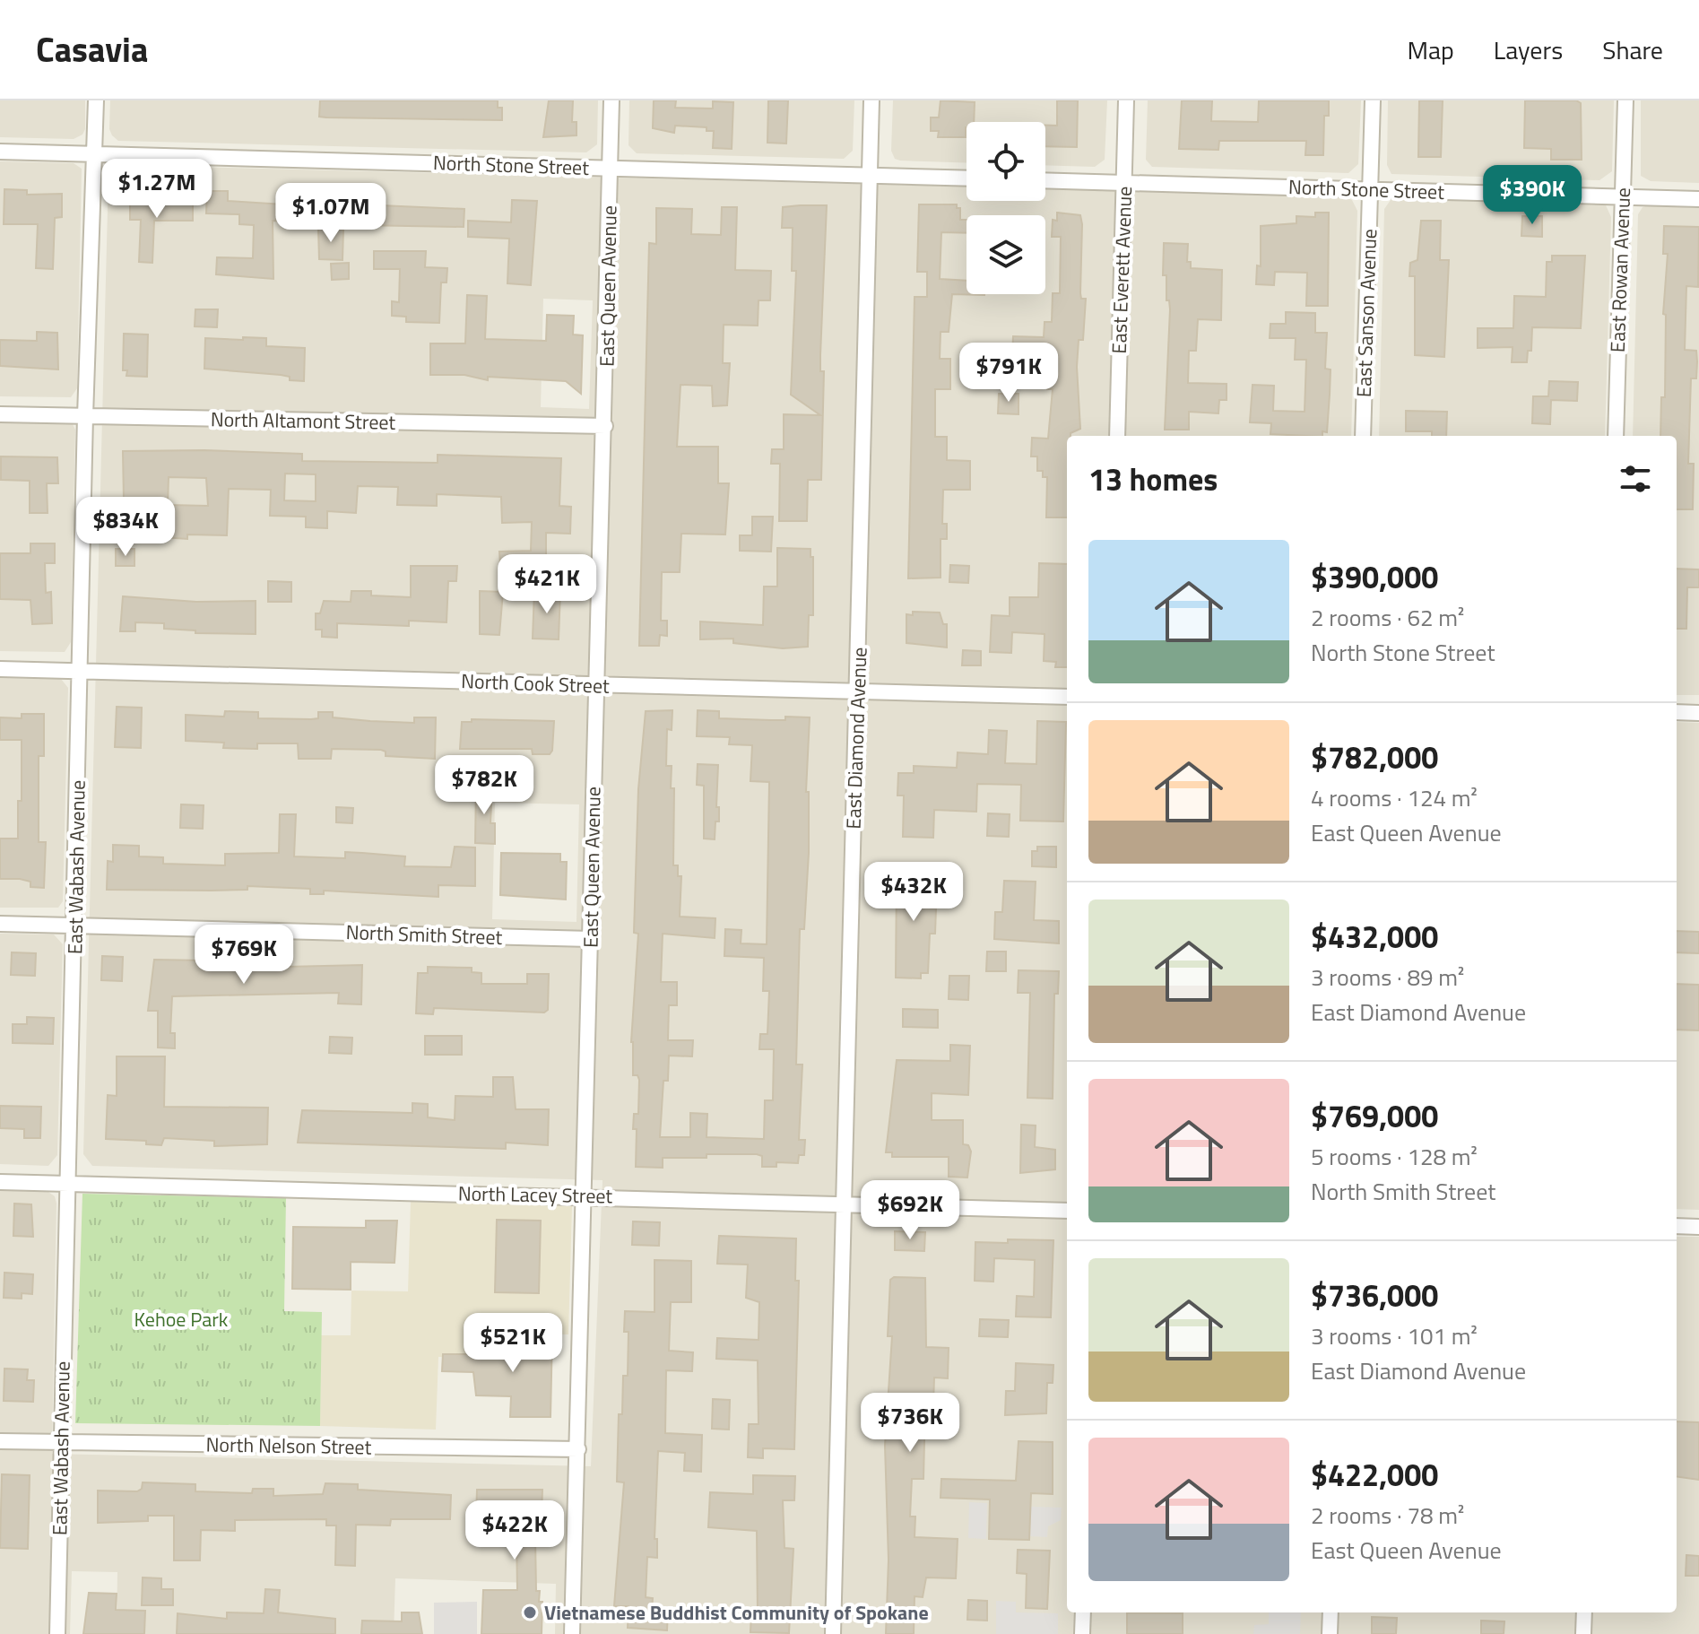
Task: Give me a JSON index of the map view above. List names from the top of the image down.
{
  "streets": {
    "street": [
      "North Stone Street",
      "East Everett Avenue",
      "East Rowan Avenue",
      "East Queen Avenue",
      "East Sanson Avenue",
      "North Altamont Street",
      "North Cook Street",
      "East Diamond Avenue",
      "East Wabash Avenue",
      "North Smith Street",
      "North Lacey Street",
      "North Nelson Street"
    ]
  },
  "crossings": [
    ["North Stone Street", "East Everett Avenue"],
    ["North Stone Street", "East Rowan Avenue"],
    ["North Stone Street", "East Queen Avenue"],
    ["North Stone Street", "East Sanson Avenue"],
    ["North Stone Street", "East Diamond Avenue"],
    ["North Stone Street", "East Wabash Avenue"],
    ["East Queen Avenue", "North Altamont Street"],
    ["East Queen Avenue", "North Cook Street"],
    ["East Queen Avenue", "North Smith Street"],
    ["East Queen Avenue", "North Lacey Street"],
    ["East Queen Avenue", "North Nelson Street"],
    ["North Altamont Street", "East Wabash Avenue"],
    ["North Cook Street", "East Diamond Avenue"],
    ["North Cook Street", "East Wabash Avenue"],
    ["East Diamond Avenue", "North Lacey Street"],
    ["East Wabash Avenue", "North Smith Street"],
    ["East Wabash Avenue", "North Lacey Street"],
    ["East Wabash Avenue", "North Nelson Street"]
  ],
  "parks": ["Kehoe Park"],
  "places": ["Vietnamese Buddhist Community of Spokane"],
  "page": {
    "header": "Casavia",
    "nav": ["Map", "Layers", "Share"],
    "price": [
      "$1.27M",
      "$390K",
      "$1.07M",
      "$791K",
      "$834K",
      "$421K",
      "$782K",
      "$432K",
      "$769K",
      "$692K",
      "$521K",
      "$736K",
      "$422K"
    ],
    "heading": "13 homes",
    "list": [
      {
        "name": "$390,000",
        "note": "2 rooms · 62 m² · North Stone Street"
      },
      {
        "name": "$782,000",
        "note": "4 rooms · 124 m² · East Queen Avenue"
      },
      {
        "name": "$432,000",
        "note": "3 rooms · 89 m² · East Diamond Avenue"
      },
      {
        "name": "$769,000",
        "note": "5 rooms · 128 m² · North Smith Street"
      },
      {
        "name": "$736,000",
        "note": "3 rooms · 101 m² · East Diamond Avenue"
      },
      {
        "name": "$422,000",
        "note": "2 rooms · 78 m² · East Queen Avenue"
      }
    ]
  }
}
